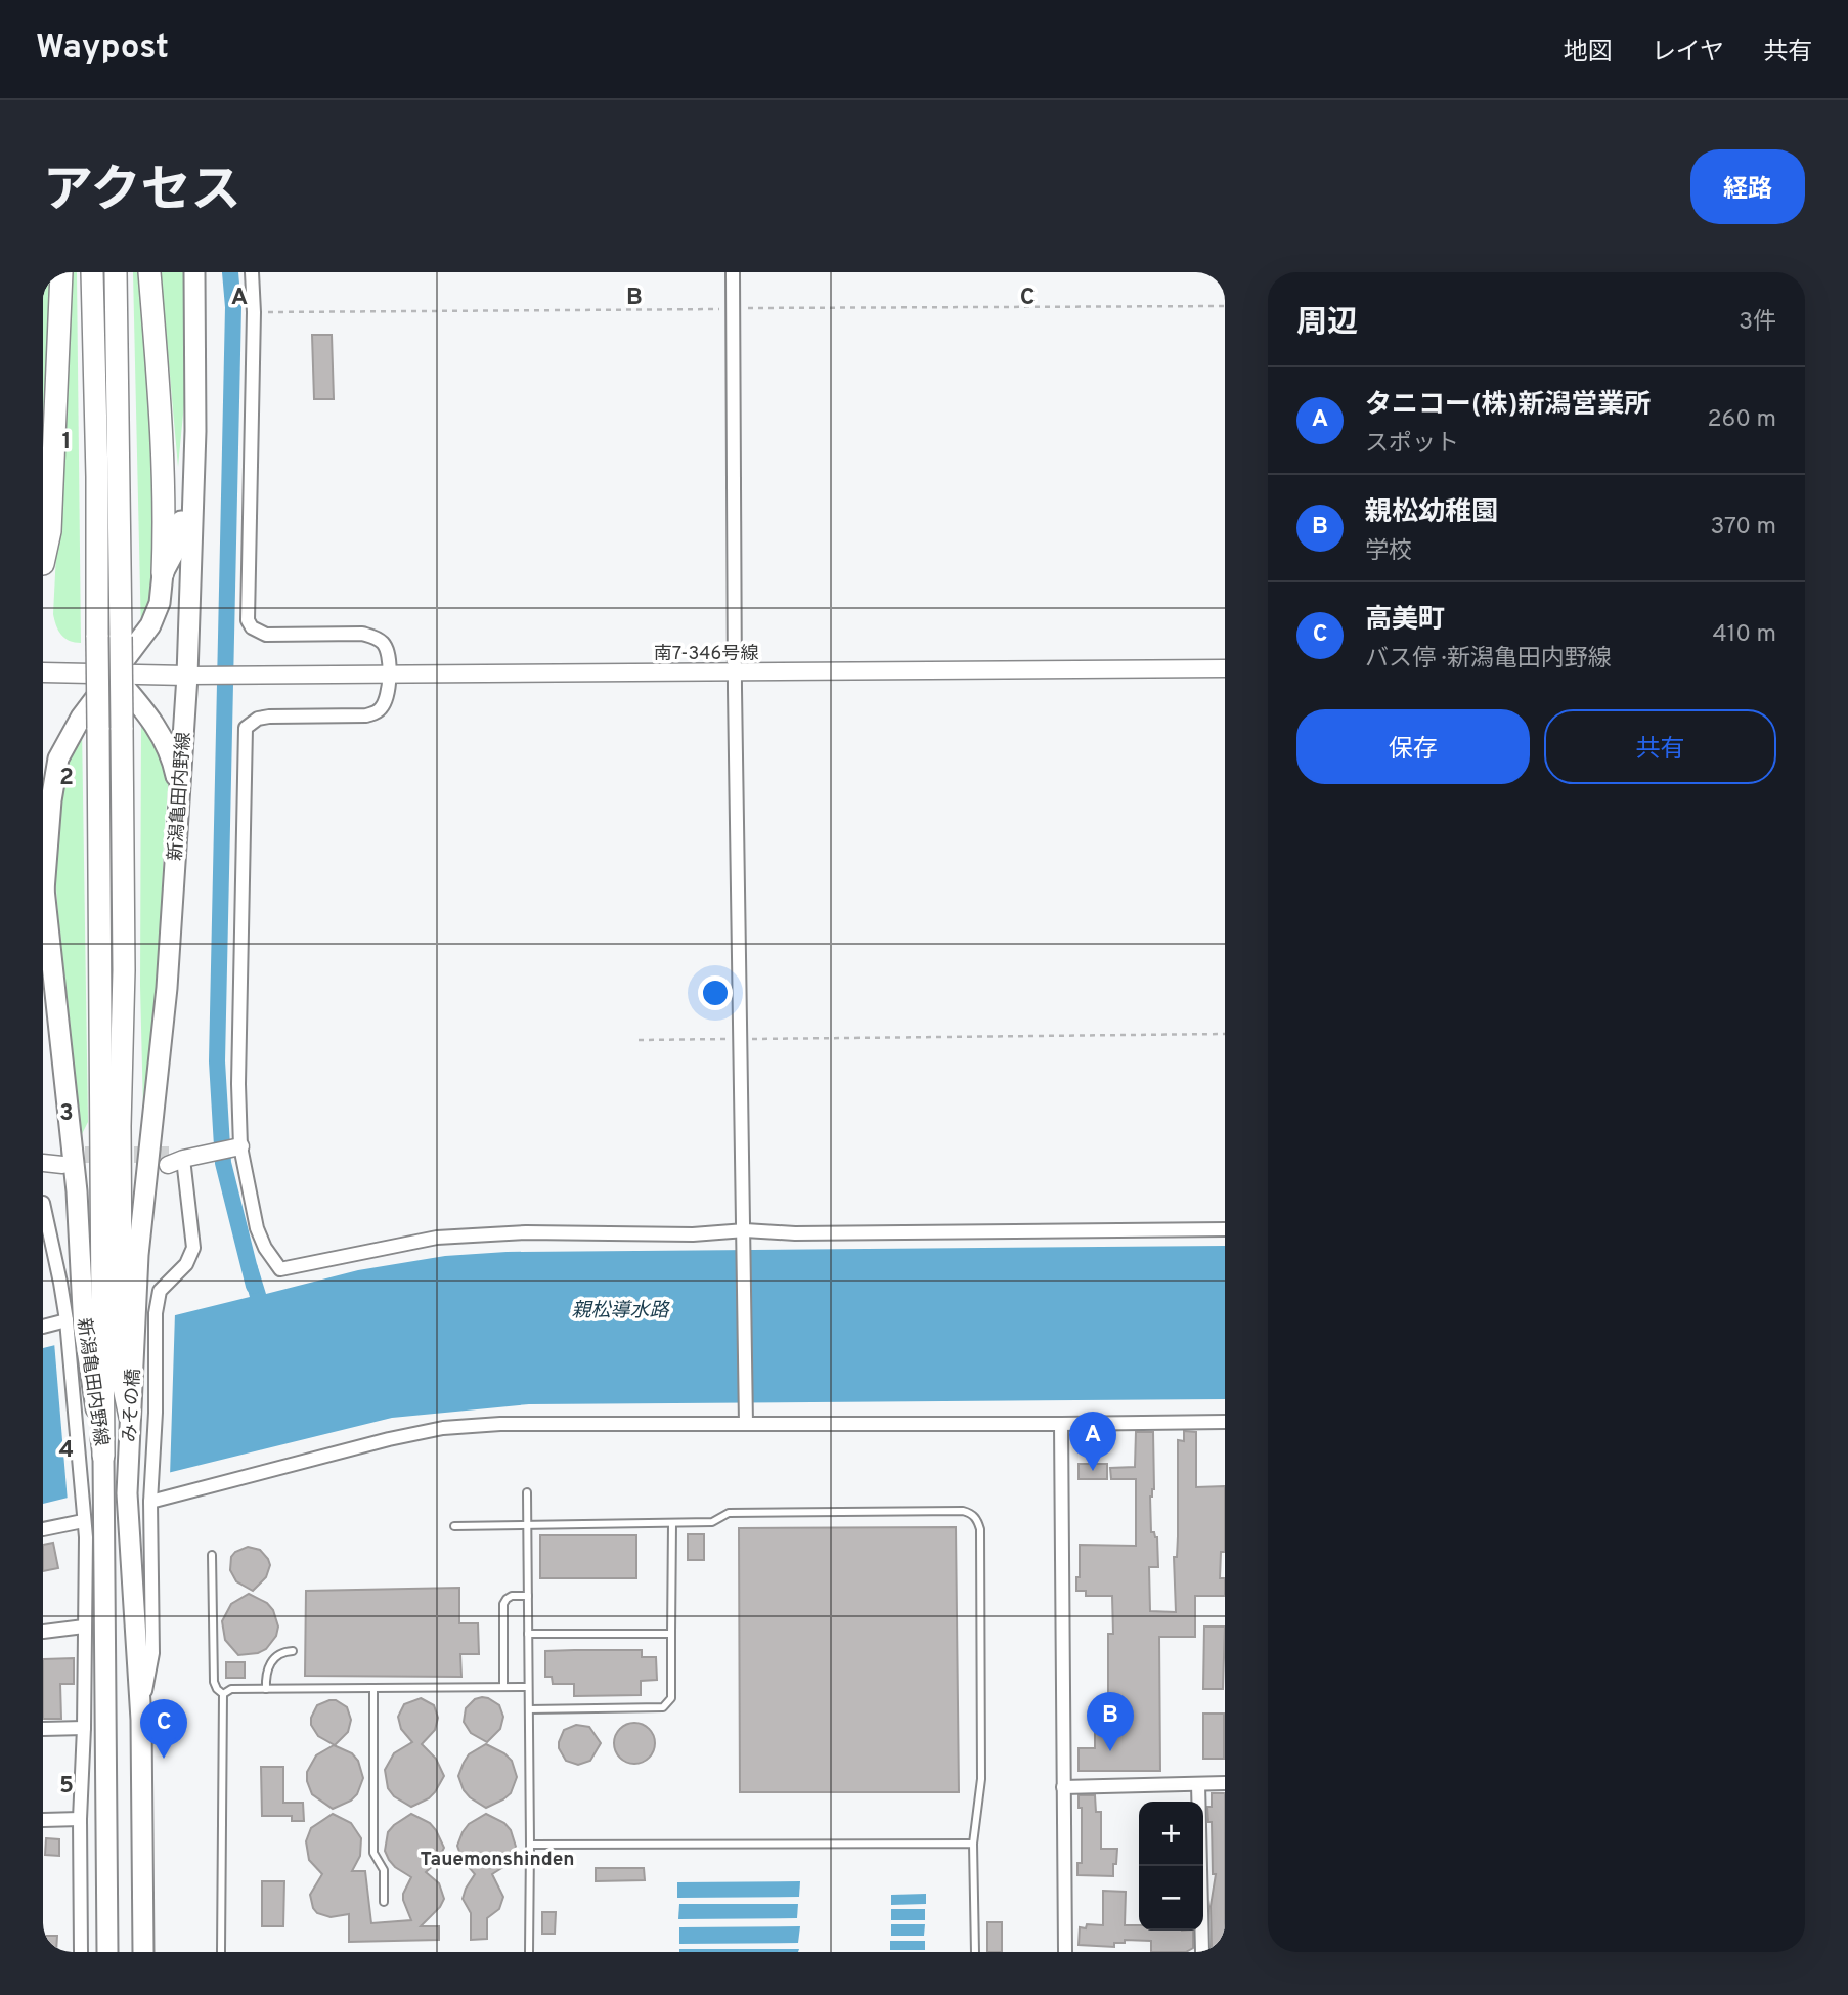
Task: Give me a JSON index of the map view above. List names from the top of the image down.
{
  "streets": {
    "main road": ["新潟亀田内野線", "みその橋"],
    "street": ["南7-346号線"]
  },
  "crossings": [
    ["南7-346号線", "新潟亀田内野線"]
  ],
  "districts": ["Tauemonshinden"],
  "water": ["親松導水路"],
  "page": {
    "header": "Waypost",
    "nav": ["地図", "レイヤ", "共有"],
    "title": "アクセス",
    "buttons": [
      "経路",
      ["保存", "共有"]
    ],
    "heading": ["周辺", "3件"],
    "list": [
      {
        "mark": "A",
        "name": "タニコー(株)新潟営業所",
        "note": "スポット",
        "value": "260 m"
      },
      {
        "mark": "B",
        "name": "親松幼稚園",
        "note": "学校",
        "value": "370 m"
      },
      {
        "mark": "C",
        "name": "高美町",
        "note": "バス停 · 新潟亀田内野線",
        "value": "410 m"
      }
    ],
    "pins": ["A", "B", "C"],
    "map_buttons": ["+", "−"]
  },
  "grid": {
    "columns": ["A", "B", "C"],
    "rows": [
      "1",
      "2",
      "3",
      "4",
      "5"
    ]
  }
}
